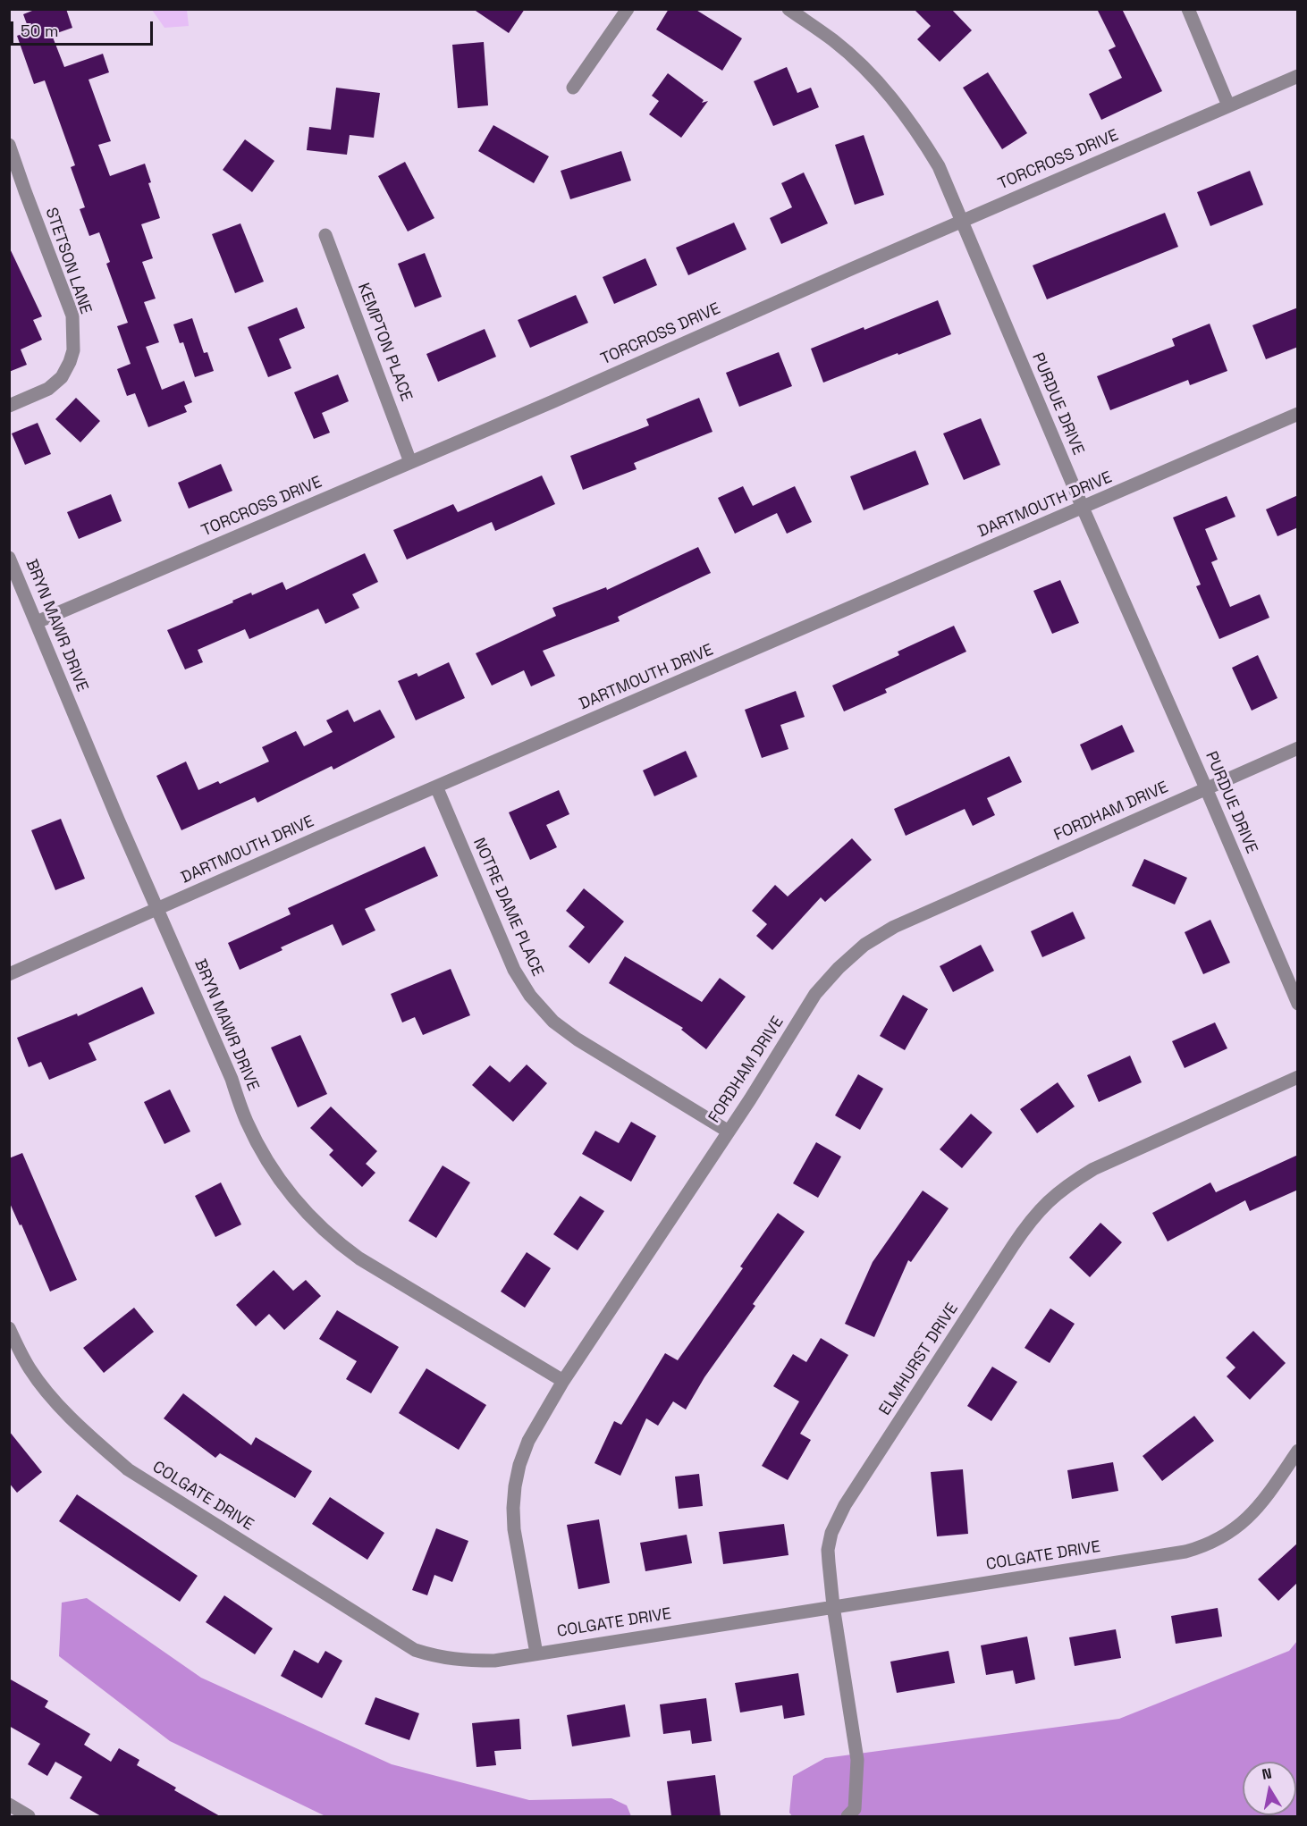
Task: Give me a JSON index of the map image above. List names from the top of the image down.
{
  "streets": {
    "street": [
      "TORCROSS DRIVE",
      "STETSON LANE",
      "KEMPTON PLACE",
      "PURDUE DRIVE",
      "DARTMOUTH DRIVE",
      "BRYN MAWR DRIVE",
      "FORDHAM DRIVE",
      "NOTRE DAME PLACE",
      "ELMHURST DRIVE",
      "COLGATE DRIVE"
    ]
  },
  "crossings": [
    ["TORCROSS DRIVE", "KEMPTON PLACE"],
    ["TORCROSS DRIVE", "PURDUE DRIVE"],
    ["TORCROSS DRIVE", "BRYN MAWR DRIVE"],
    ["PURDUE DRIVE", "DARTMOUTH DRIVE"],
    ["PURDUE DRIVE", "FORDHAM DRIVE"],
    ["DARTMOUTH DRIVE", "BRYN MAWR DRIVE"],
    ["DARTMOUTH DRIVE", "NOTRE DAME PLACE"],
    ["BRYN MAWR DRIVE", "FORDHAM DRIVE"],
    ["FORDHAM DRIVE", "NOTRE DAME PLACE"],
    ["FORDHAM DRIVE", "COLGATE DRIVE"],
    ["ELMHURST DRIVE", "COLGATE DRIVE"]
  ],
  "scale_bar": "50 m",
  "north": "top"
}
